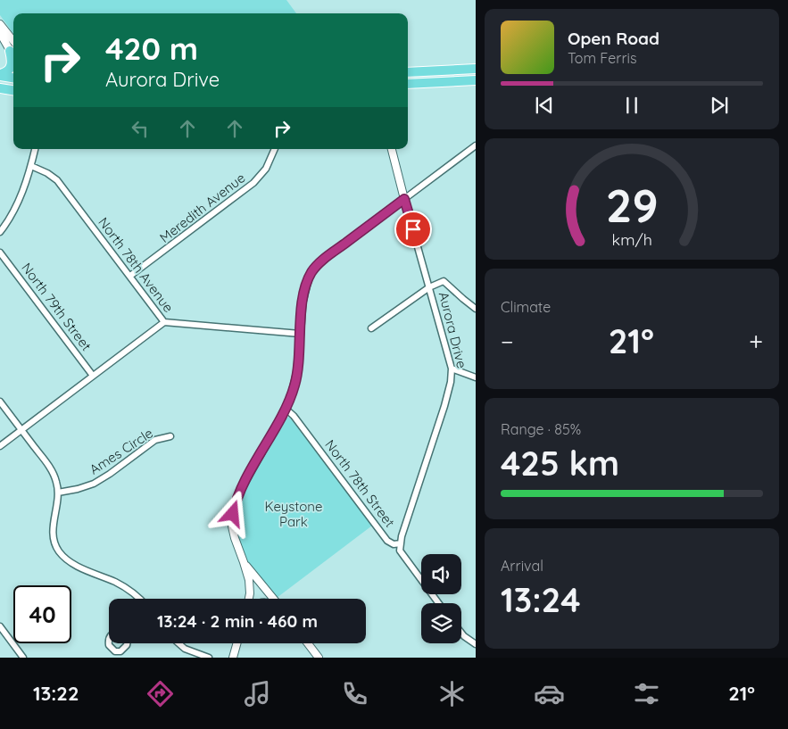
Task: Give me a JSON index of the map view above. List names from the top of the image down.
{
  "streets": {
    "street": [
      "Meredith Avenue",
      "North 78th Avenue",
      "North 79th Street",
      "Aurora Drive",
      "Ames Circle",
      "North 78th Street"
    ]
  },
  "crossings": [
    ["Meredith Avenue", "North 78th Avenue"],
    ["Aurora Drive", "North 78th Street"]
  ],
  "parks": ["Keystone Park"],
  "page": {
    "turn": ["420 m", "Aurora Drive"],
    "song": ["Open Road", "Tom Ferris"],
    "tile": [
      "Climate",
      ["Range · 85%", "425 km"],
      ["Arrival", "13:24"]
    ],
    "heat": ["−", "21°", "+"],
    "limit": "40",
    "trip": "13:24 · 2 min · 460 m",
    "tabs": ["13:22", "21°"],
    "gauge": ["29", "km/h"]
  }
}
